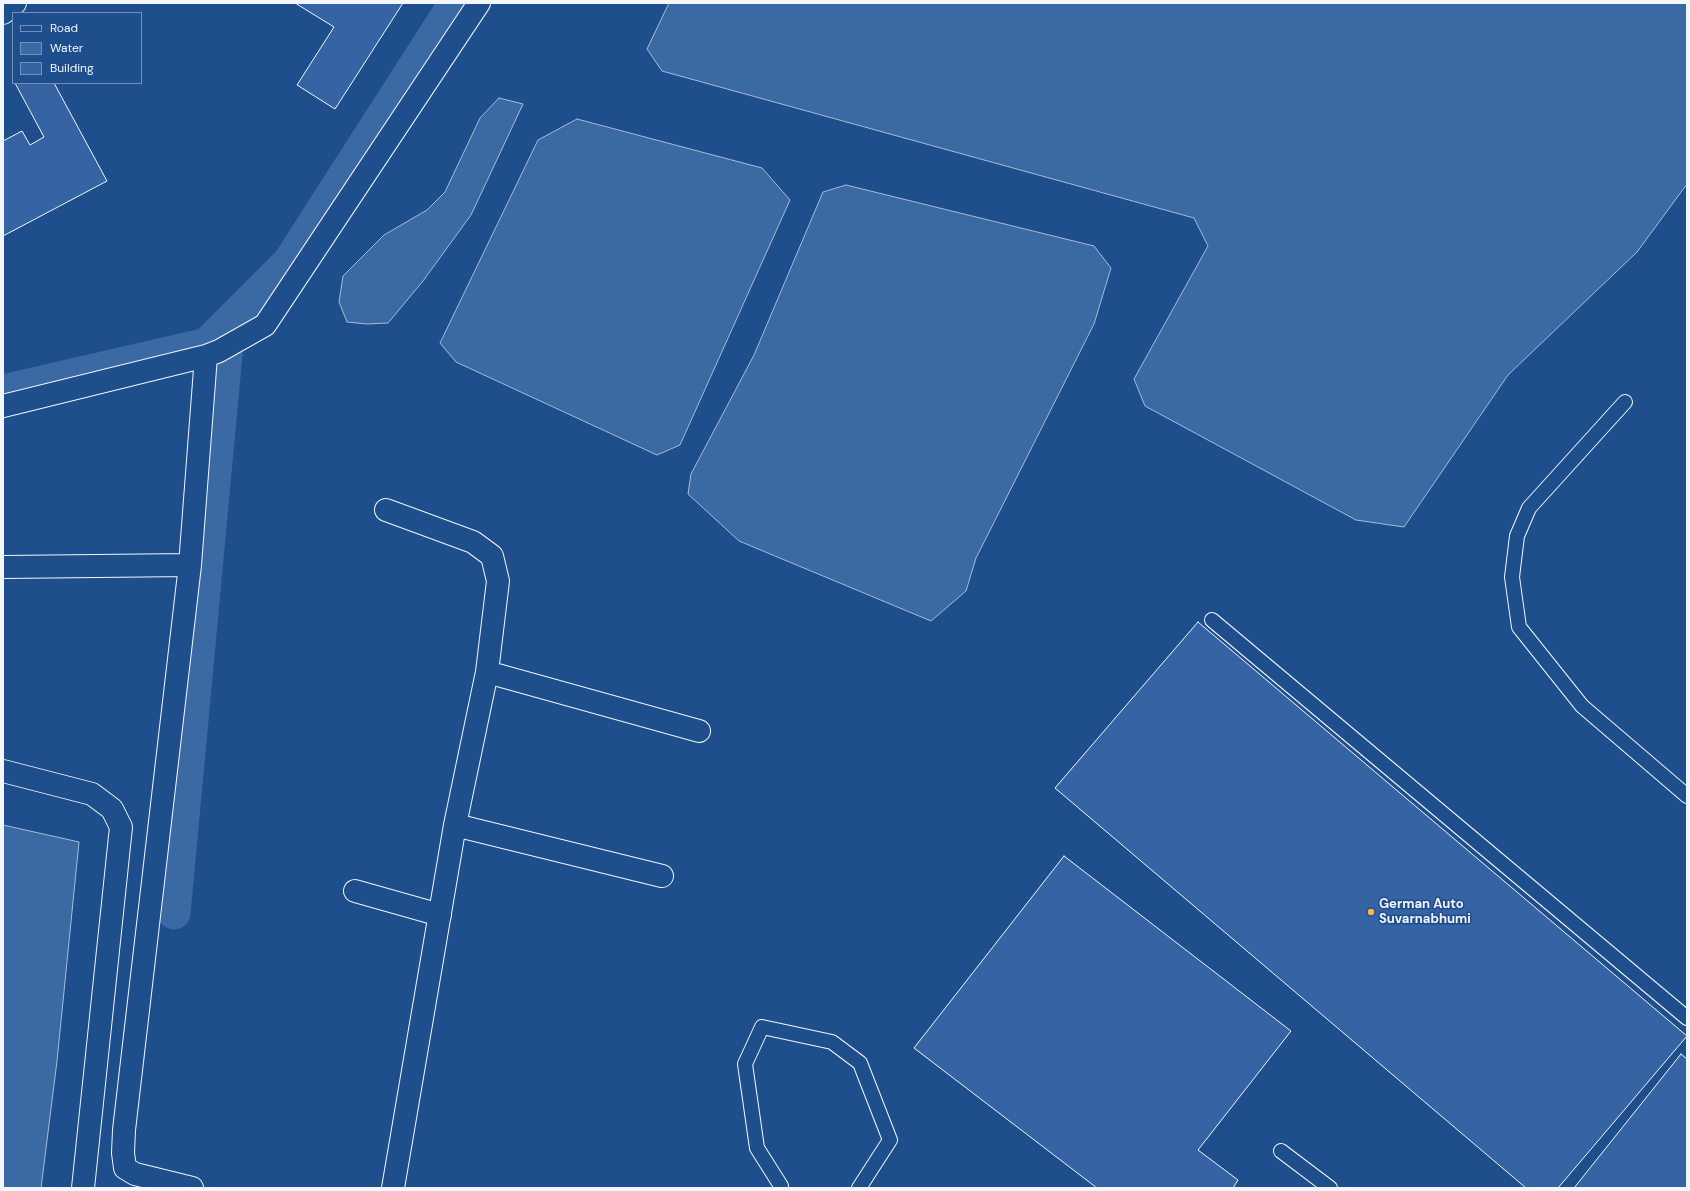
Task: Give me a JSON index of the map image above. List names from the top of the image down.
{
  "places": ["German Auto Suvarnabhumi"],
  "legend": ["Road", "Water", "Building"]
}
